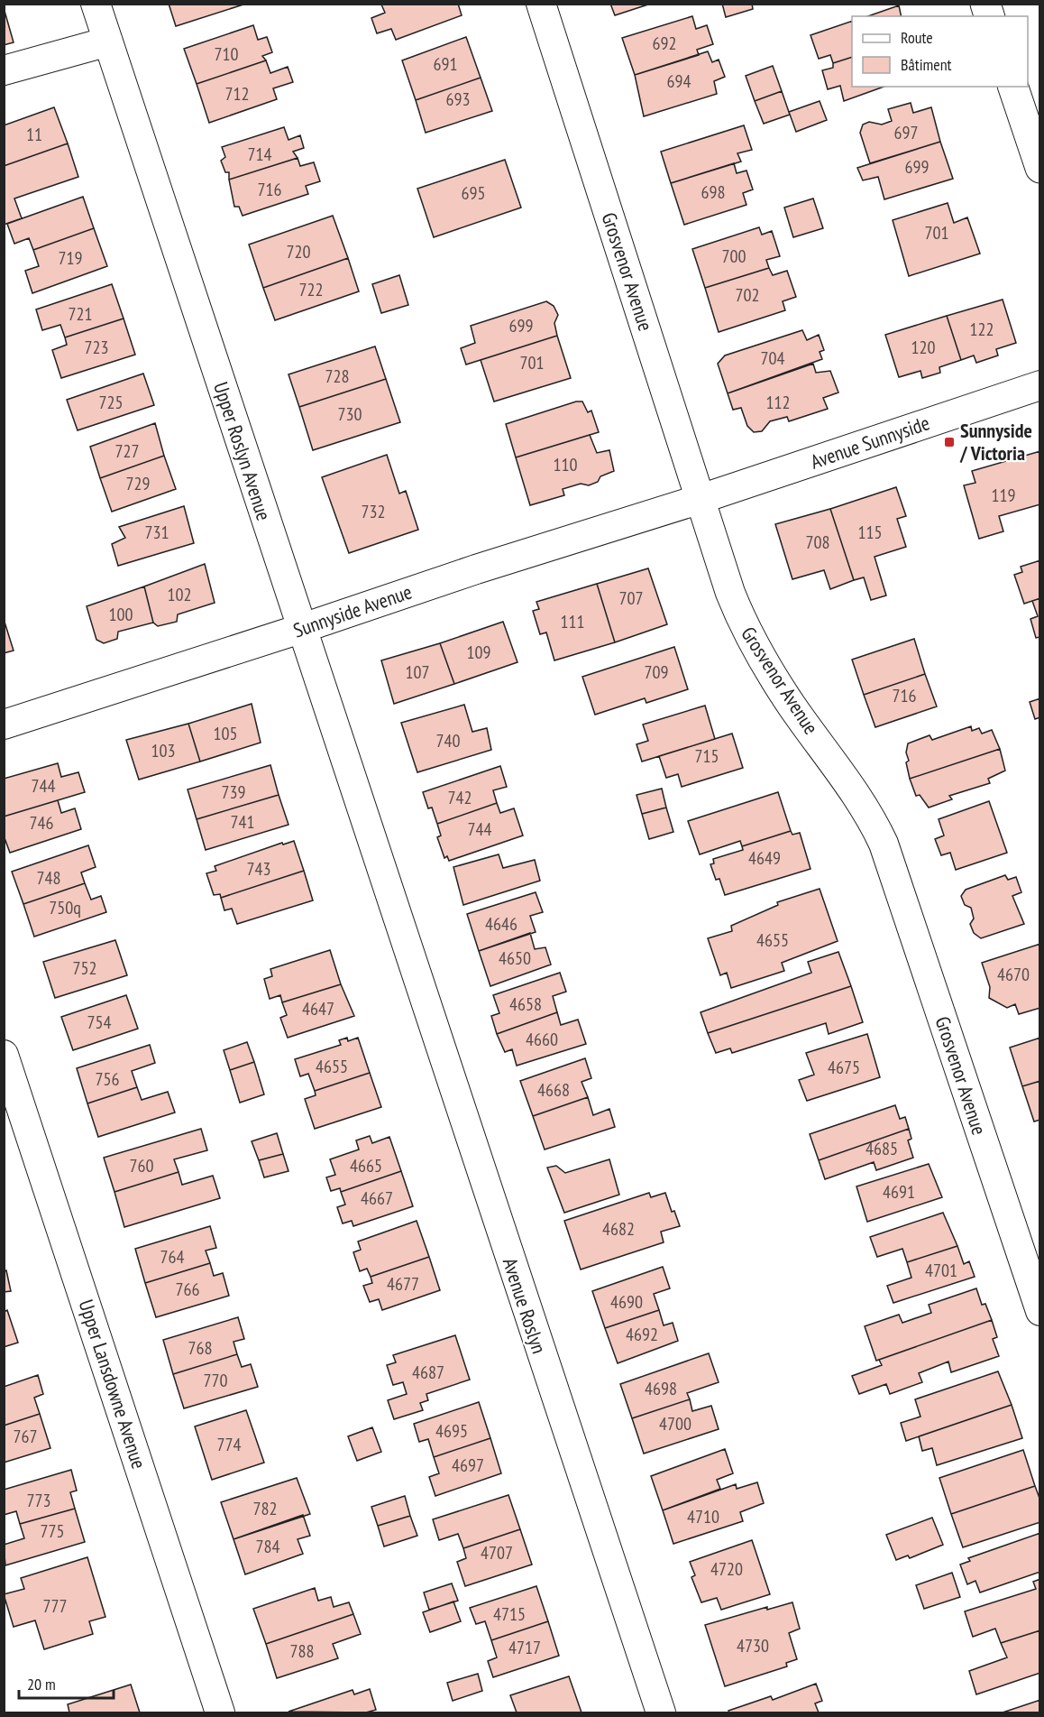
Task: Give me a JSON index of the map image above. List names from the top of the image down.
{
  "streets": {
    "street": [
      "Grosvenor Avenue",
      "Avenue Sunnyside",
      "Upper Roslyn Avenue",
      "Sunnyside Avenue",
      "Avenue Roslyn",
      "Upper Lansdowne Avenue"
    ]
  },
  "crossings": [
    ["Grosvenor Avenue", "Avenue Sunnyside"],
    ["Grosvenor Avenue", "Sunnyside Avenue"],
    ["Avenue Sunnyside", "Sunnyside Avenue"],
    ["Upper Roslyn Avenue", "Sunnyside Avenue"],
    ["Upper Roslyn Avenue", "Avenue Roslyn"]
  ],
  "places": {
    "transit": ["Sunnyside / Victoria"]
  },
  "house_numbers": [
    "692",
    "710",
    "691",
    "694",
    "712",
    "693",
    "697",
    "11",
    "714",
    "699",
    "716",
    "698",
    "695",
    "701",
    "720",
    "700",
    "719",
    "722",
    "702",
    "721",
    "699",
    "122",
    "723",
    "120",
    "704",
    "701",
    "728",
    "725",
    "112",
    "730",
    "727",
    "110",
    "729",
    "119",
    "732",
    "731",
    "115",
    "708",
    "102",
    "707",
    "100",
    "111",
    "109",
    "107",
    "709",
    "716",
    "105",
    "740",
    "103",
    "715",
    "744",
    "739",
    "742",
    "741",
    "746",
    "744",
    "4649",
    "743",
    "748",
    "750q",
    "4646",
    "4655",
    "4650",
    "752",
    "4670",
    "4658",
    "4647",
    "754",
    "4660",
    "4655",
    "4675",
    "756",
    "4668",
    "4685",
    "760",
    "4665",
    "4691",
    "4667",
    "4682",
    "764",
    "4701",
    "4677",
    "766",
    "4690",
    "4692",
    "768",
    "4687",
    "770",
    "4698",
    "4700",
    "4695",
    "767",
    "774",
    "4697",
    "773",
    "782",
    "4710",
    "775",
    "784",
    "4707",
    "4720",
    "777",
    "4715",
    "4730",
    "4717",
    "788"
  ],
  "legend": ["Route", "Bâtiment"],
  "scale_bar": "20 m"
}
